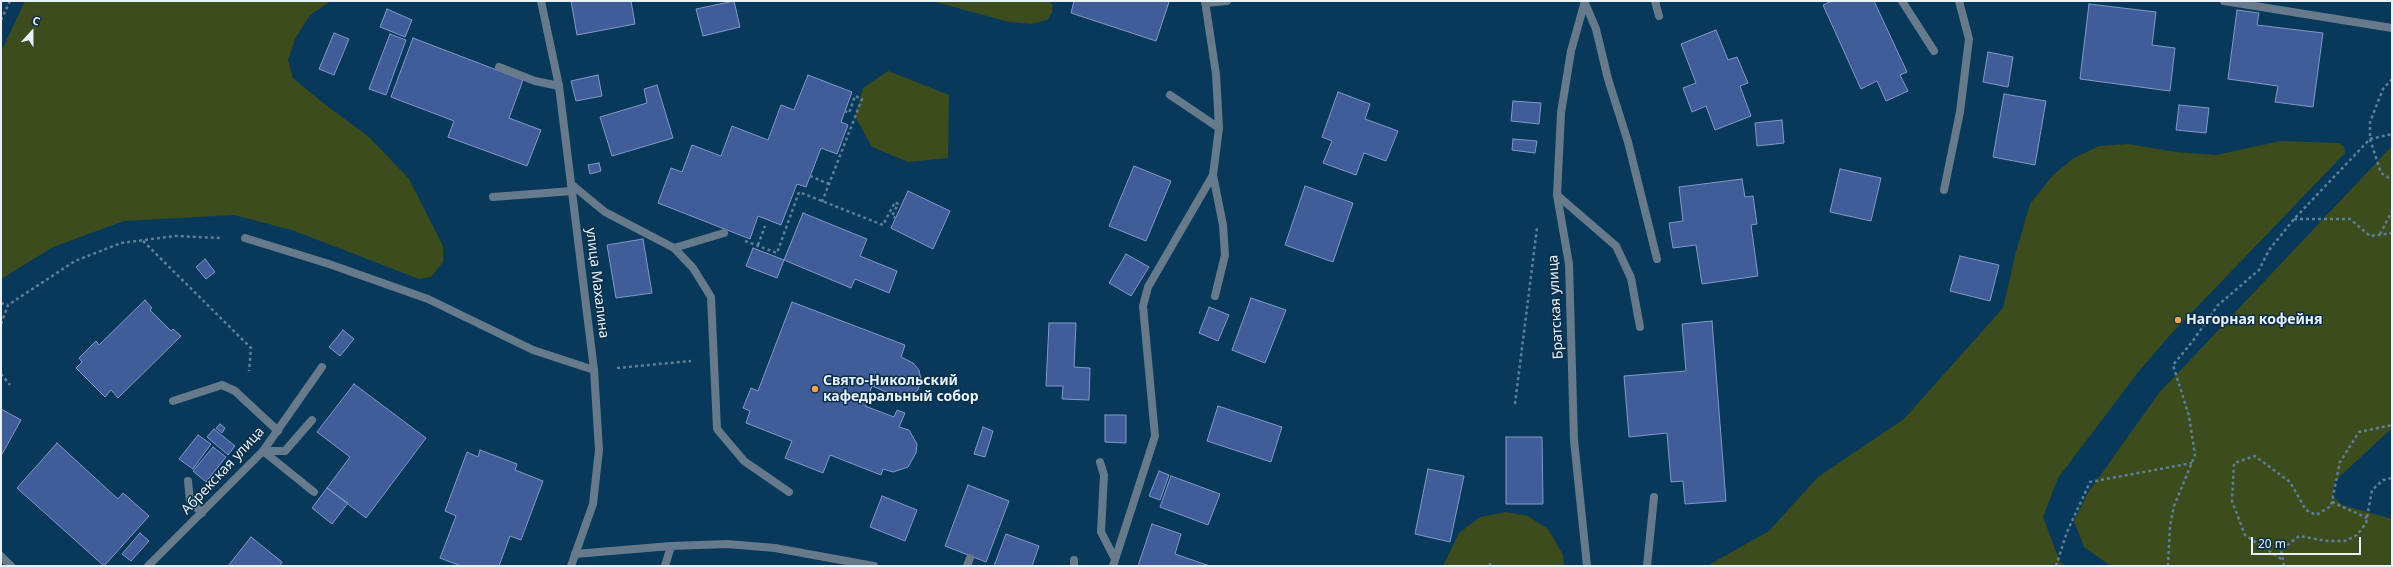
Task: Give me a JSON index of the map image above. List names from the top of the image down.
{
  "streets": {
    "street": ["улица Махалина", "Братская улица", "Абрекская улица"]
  },
  "places": ["Нагорная кофейня", "Свято-Никольский кафедральный собор"],
  "scale_bar": "20 m",
  "north": "top"
}
